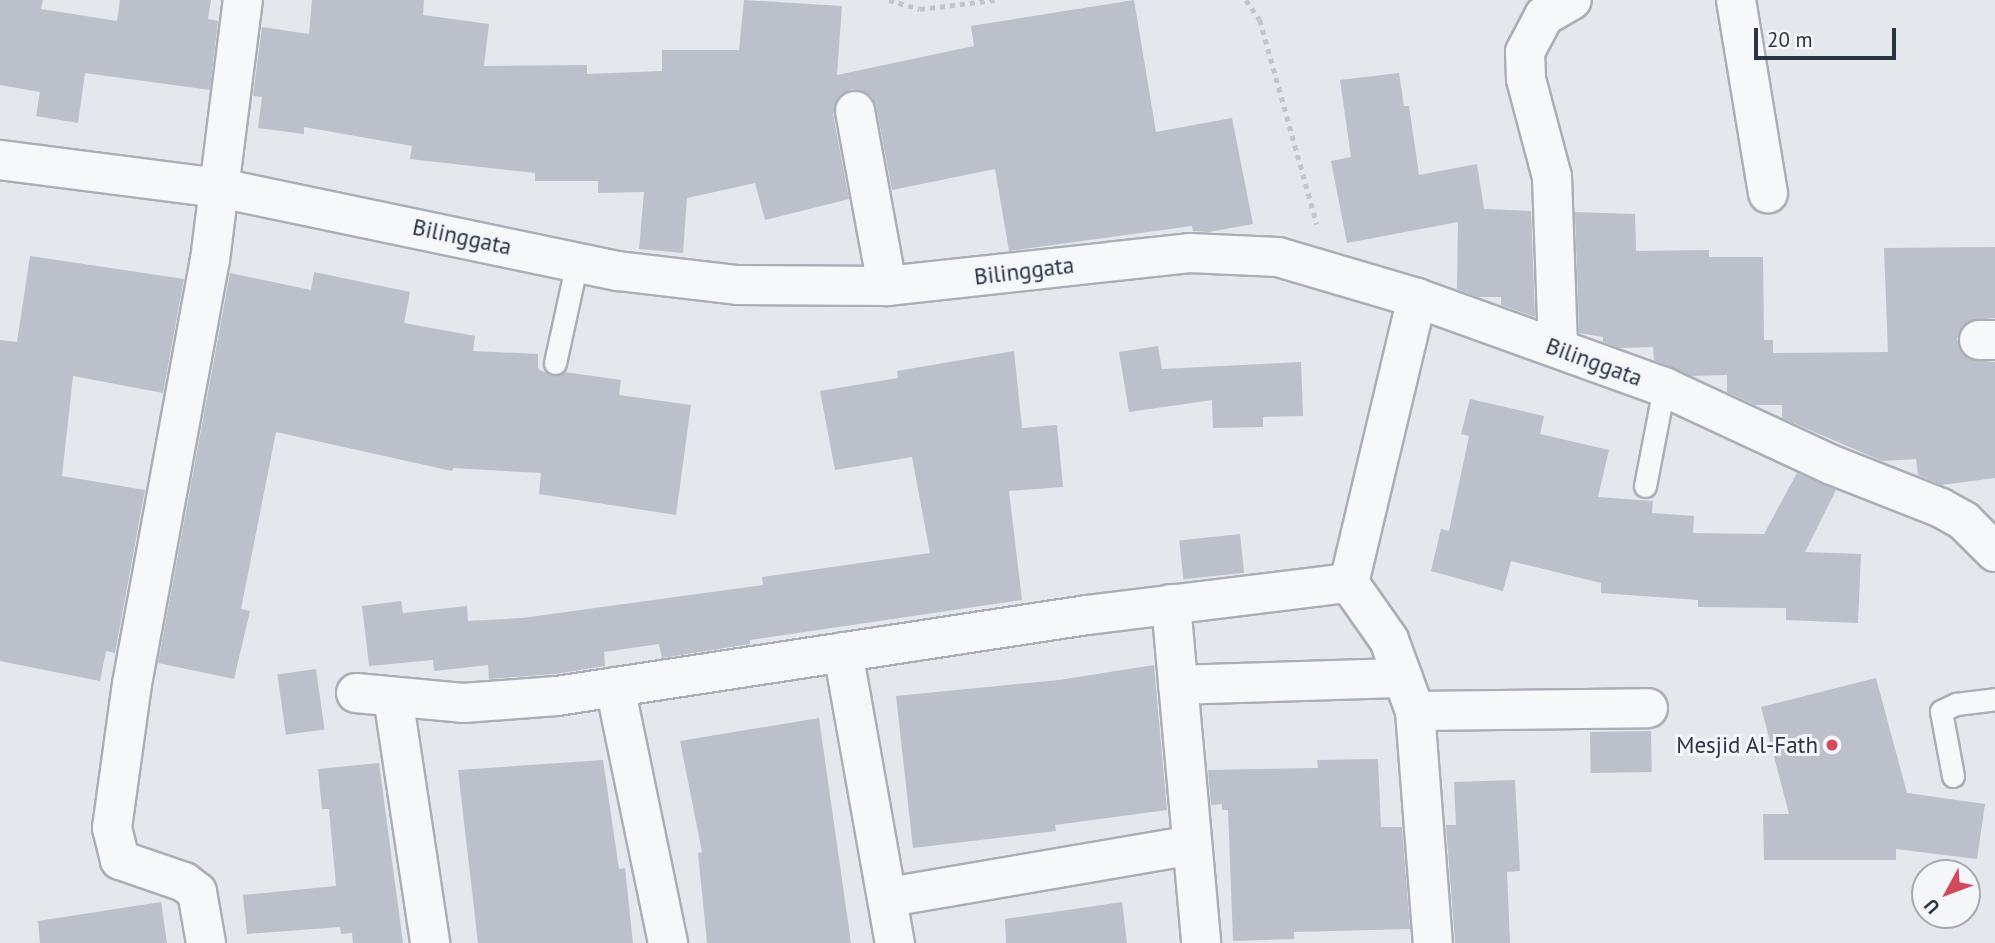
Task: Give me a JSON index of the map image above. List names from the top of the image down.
{
  "streets": {
    "street": ["Bilinggata"]
  },
  "places": ["Mesjid Al-Fath"],
  "scale_bar": "20 m",
  "north": "bottom left"
}
